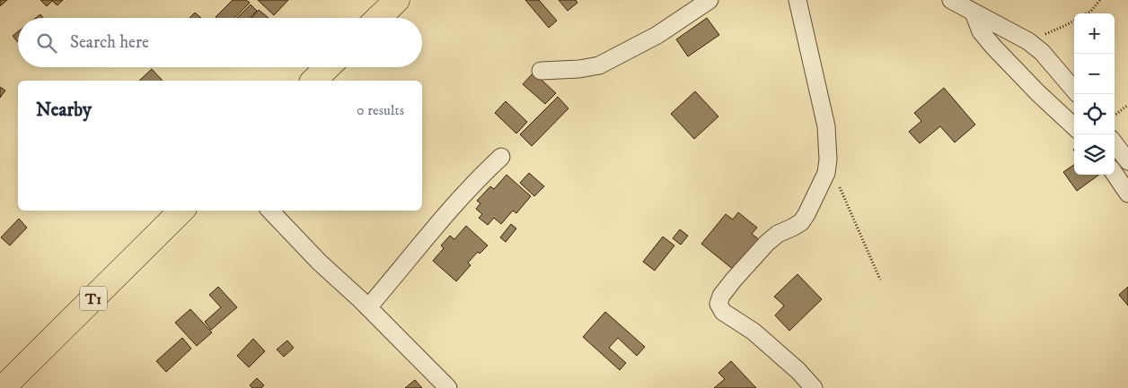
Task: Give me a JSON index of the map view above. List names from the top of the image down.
{
  "streets": {
    "highway": ["T1"]
  },
  "page": {
    "map_buttons": ["+", "−"],
    "search": "Search here",
    "heading": ["Nearby", "0 results"]
  }
}
